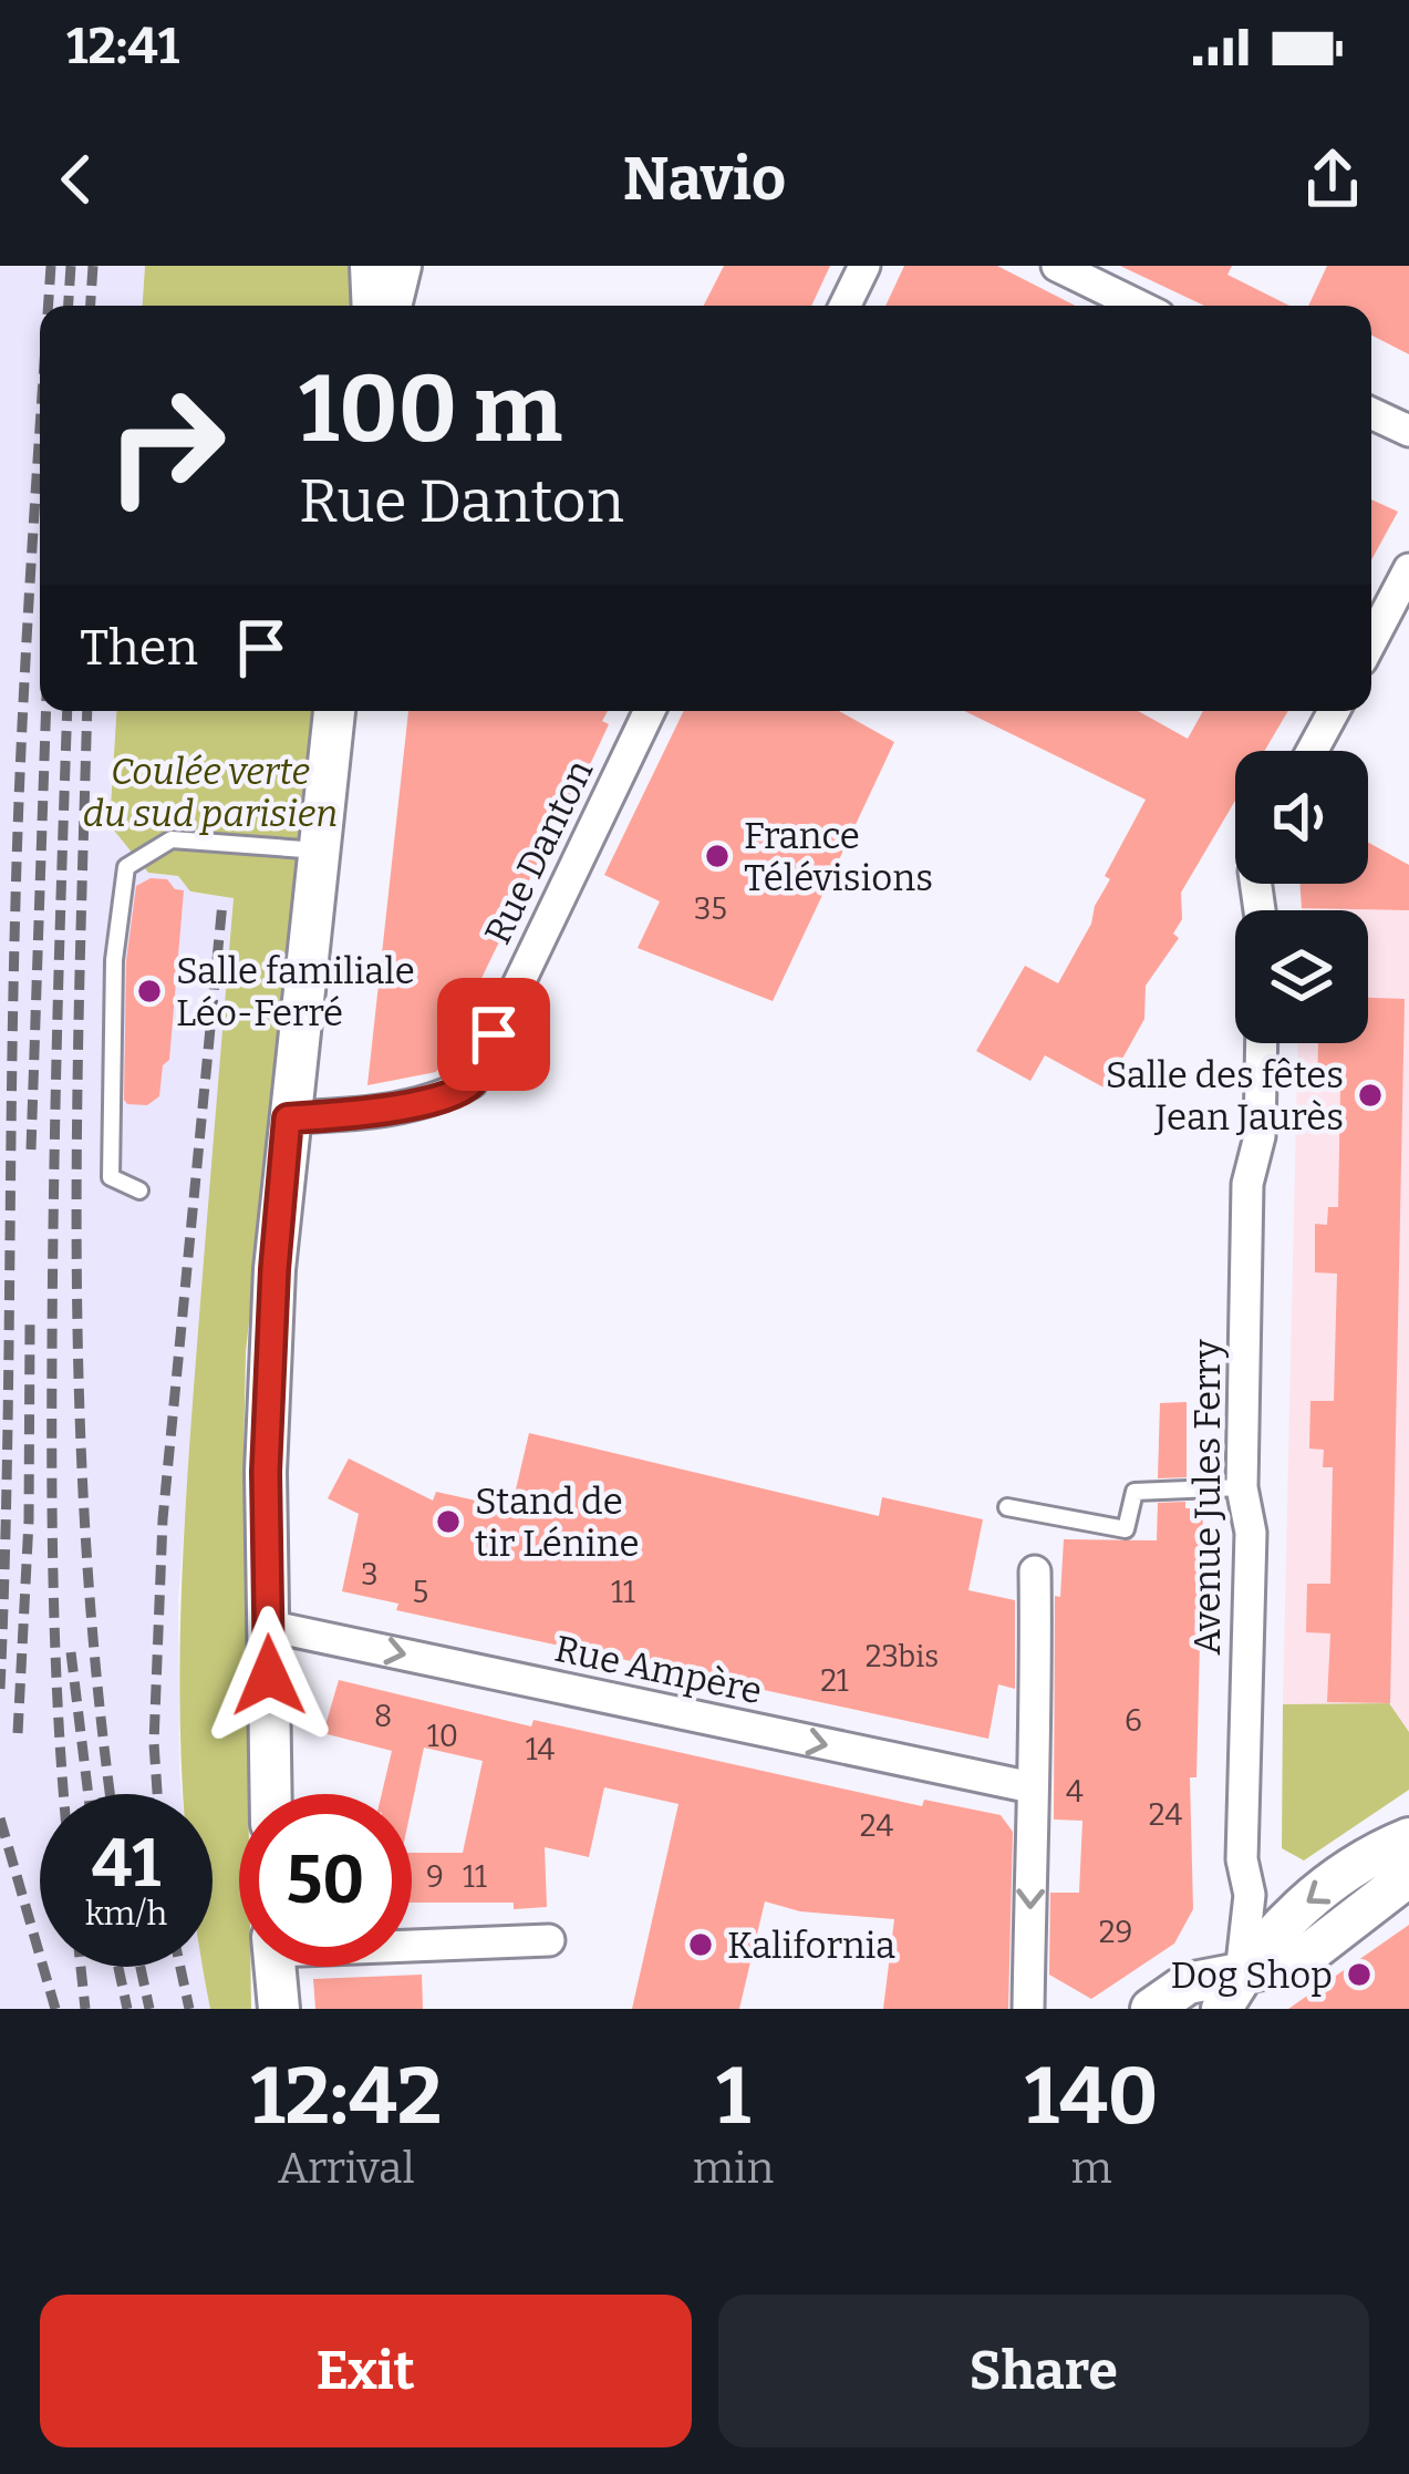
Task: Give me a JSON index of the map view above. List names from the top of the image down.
{
  "streets": {
    "street": ["Rue Danton", "Avenue Jules Ferry", "Rue Ampère"]
  },
  "one_way": ["Rue Ampère"],
  "parks": ["Coulée verte du sud parisien"],
  "places": [
    "France Télévisions",
    "Salle familiale Léo-Ferré",
    "Salle des fêtes Jean Jaurès",
    "Stand de tir Lénine",
    "Kalifornia",
    "Dog Shop"
  ],
  "house_numbers": [
    "35",
    "3",
    "5",
    "11",
    "23bis",
    "21",
    "8",
    "6",
    "10",
    "14",
    "4",
    "24",
    "24",
    "9",
    "11",
    "29"
  ],
  "page": {
    "status": "12:41",
    "header": "Navio",
    "turn": ["100 m", "Rue Danton"],
    "then": "Then",
    "speed": "41 km/h",
    "limit": "50",
    "eta": [
      "12:42",
      "Arrival",
      "1",
      "min",
      "140",
      "m"
    ],
    "buttons": ["Exit", "Share"]
  }
}
